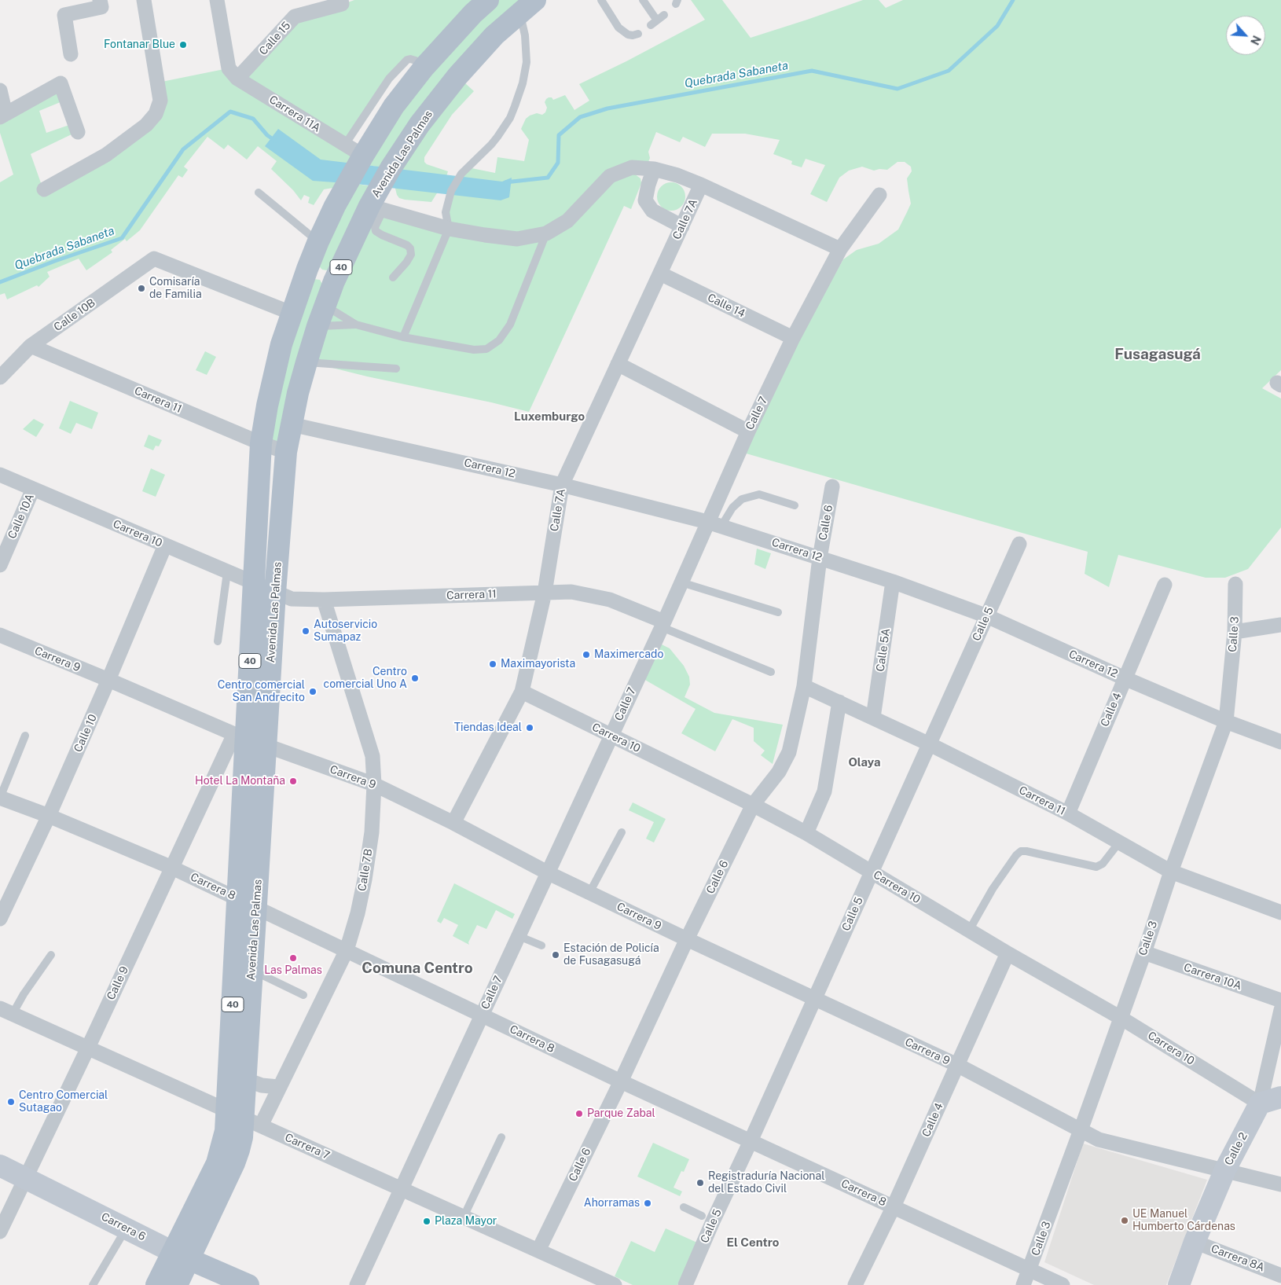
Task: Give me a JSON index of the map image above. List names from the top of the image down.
{
  "streets": {
    "main road": ["Avenida Las Palmas", "40", "Carrera 6"],
    "street": [
      "Calle 15",
      "Carrera 11A",
      "Calle 7A",
      "Calle 14",
      "Calle 10B",
      "Carrera 11",
      "Calle 7",
      "Carrera 12",
      "Calle 10A",
      "Calle 6",
      "Carrera 10",
      "Calle 5",
      "Calle 3",
      "Calle 5A",
      "Carrera 9",
      "Calle 4",
      "Calle 10",
      "Calle 7B",
      "Carrera 8",
      "Carrera 10A",
      "Calle 9",
      "Carrera 7",
      "Calle 2",
      "Carrera 8A"
    ]
  },
  "crossings": [
    ["Calle 15", "Carrera 11A"],
    ["Carrera 11A", "Avenida Las Palmas"],
    ["Avenida Las Palmas", "40"],
    ["Avenida Las Palmas", "Calle 10B"],
    ["Avenida Las Palmas", "Carrera 11"],
    ["Avenida Las Palmas", "Carrera 12"],
    ["Avenida Las Palmas", "Carrera 10"],
    ["Avenida Las Palmas", "Carrera 9"],
    ["Avenida Las Palmas", "Calle 7B"],
    ["Avenida Las Palmas", "Carrera 8"],
    ["Avenida Las Palmas", "Calle 9"],
    ["Avenida Las Palmas", "Carrera 7"],
    ["Avenida Las Palmas", "Carrera 6"],
    ["Calle 7A", "Calle 14"],
    ["Calle 7A", "Carrera 11"],
    ["Calle 7A", "Carrera 12"],
    ["Calle 7A", "Carrera 10"],
    ["Calle 7A", "Carrera 9"],
    ["Calle 14", "Calle 7"],
    ["Calle 10B", "Carrera 11"],
    ["Carrera 11", "Calle 7"],
    ["Carrera 11", "Calle 6"],
    ["Carrera 11", "Carrera 10"],
    ["Carrera 11", "Calle 5"],
    ["Carrera 11", "Calle 3"],
    ["Carrera 11", "Calle 5A"],
    ["Carrera 11", "Calle 4"],
    ["Carrera 11", "Calle 7B"],
    ["Calle 7", "Carrera 12"],
    ["Calle 7", "Carrera 10"],
    ["Calle 7", "Carrera 9"],
    ["Calle 7", "Carrera 8"],
    ["Calle 7", "Carrera 7"],
    ["Carrera 12", "Calle 6"],
    ["Carrera 12", "Calle 5"],
    ["Carrera 12", "Calle 3"],
    ["Carrera 12", "Calle 5A"],
    ["Carrera 12", "Calle 4"],
    ["Calle 10A", "Carrera 10"],
    ["Calle 6", "Carrera 10"],
    ["Calle 6", "Carrera 9"],
    ["Calle 6", "Carrera 8"],
    ["Calle 6", "Carrera 7"],
    ["Carrera 10", "Calle 5"],
    ["Carrera 10", "Calle 3"],
    ["Carrera 10", "Calle 4"],
    ["Carrera 10", "Calle 10"],
    ["Carrera 10", "Calle 2"],
    ["Calle 5", "Carrera 9"],
    ["Calle 5", "Carrera 8"],
    ["Calle 3", "Carrera 9"],
    ["Calle 3", "Carrera 8"],
    ["Calle 3", "Carrera 10A"],
    ["Carrera 9", "Calle 4"],
    ["Carrera 9", "Calle 10"],
    ["Carrera 9", "Calle 7B"],
    ["Carrera 9", "Calle 9"],
    ["Carrera 9", "Calle 2"],
    ["Calle 4", "Carrera 8"],
    ["Calle 10", "Carrera 8"],
    ["Calle 7B", "Carrera 8"],
    ["Calle 7B", "Carrera 7"],
    ["Carrera 8", "Calle 9"],
    ["Calle 9", "Carrera 7"],
    ["Calle 9", "Carrera 6"],
    ["Calle 2", "Carrera 8A"]
  ],
  "districts": [
    "Fusagasugá",
    "Luxemburgo",
    "Olaya",
    "Comuna Centro",
    "El Centro"
  ],
  "water": ["Quebrada Sabaneta"],
  "places": [
    "Fontanar Blue",
    "Comisaría de Familia",
    "Autoservicio Sumapaz",
    "Maximercado",
    "Maximayorista",
    "Centro comercial Uno A",
    "Centro comercial San Andrecito",
    "Tiendas Ideal",
    "Hotel La Montaña",
    "Estación de Policía de Fusagasugá",
    "Las Palmas",
    "Centro Comercial Sutagao",
    "Parque Zabal",
    "Registraduría Nacional del Estado Civil",
    "Ahorramas",
    "UE Manuel Humberto Cárdenas",
    "Plaza Mayor"
  ],
  "north": "bottom right"
}
